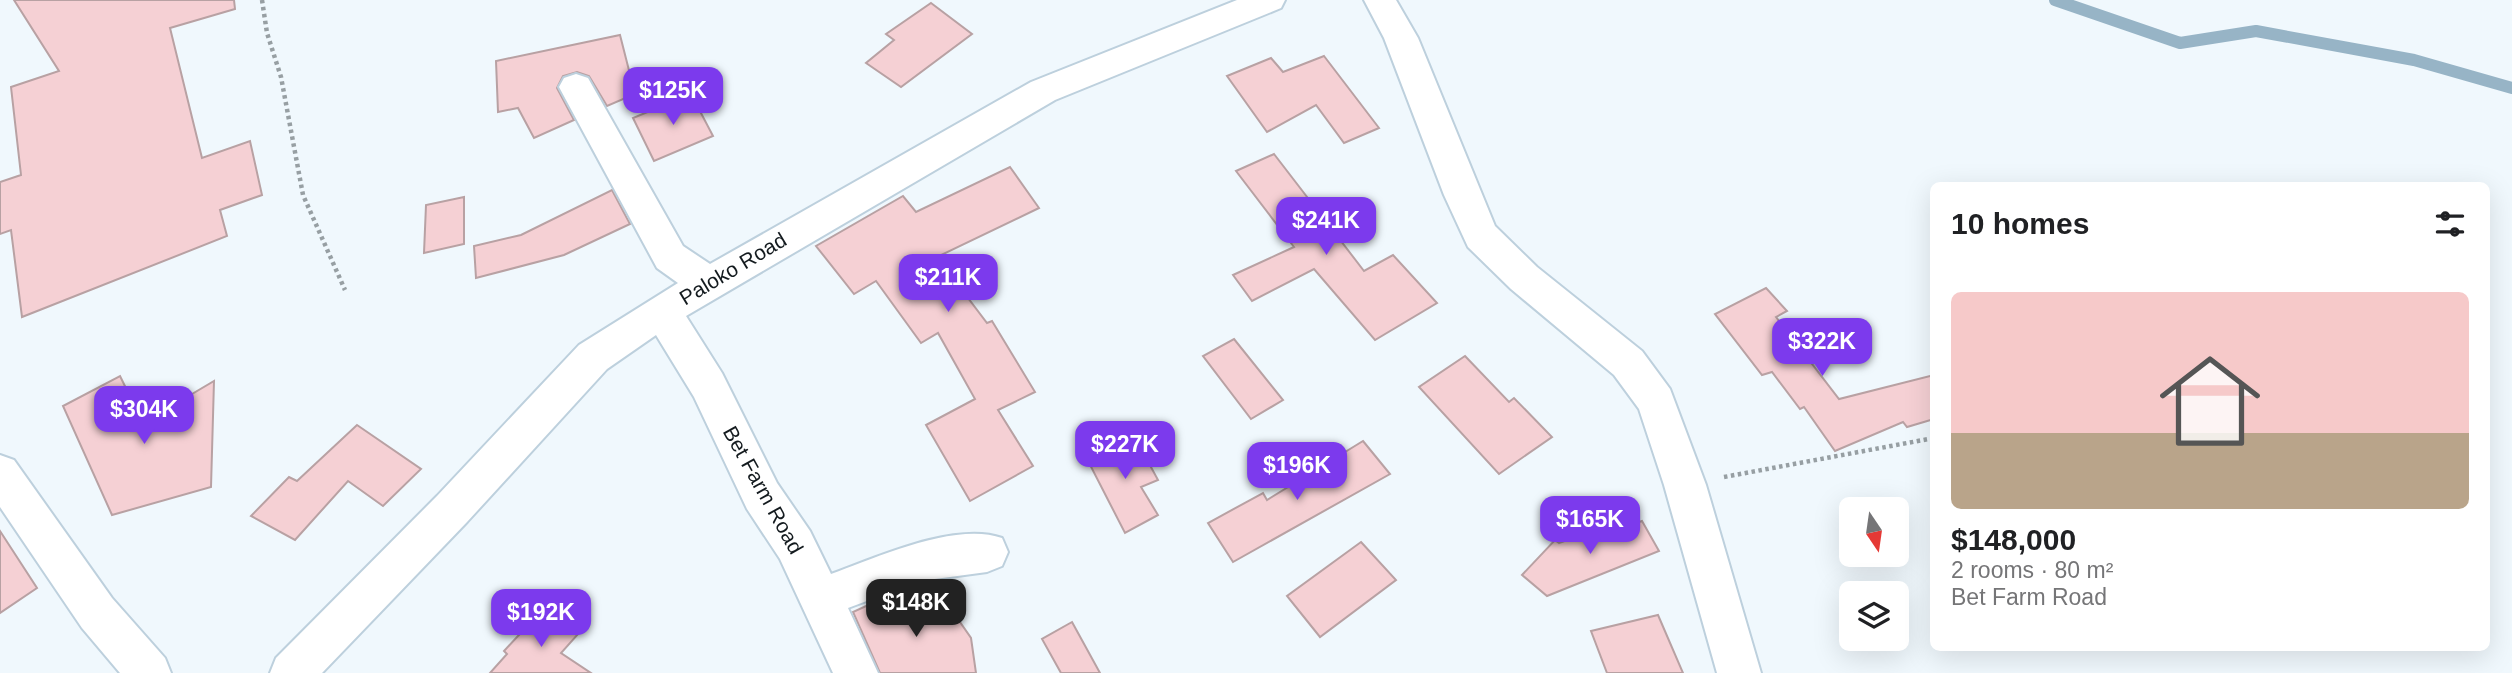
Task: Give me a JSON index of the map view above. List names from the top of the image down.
{
  "streets": {
    "street": ["Paloko Road", "Bet Farm Road"]
  },
  "crossings": [
    ["Paloko Road", "Bet Farm Road"]
  ],
  "north": "bottom",
  "page": {
    "price": [
      "$125K",
      "$241K",
      "$211K",
      "$322K",
      "$304K",
      "$227K",
      "$196K",
      "$165K",
      "$148K",
      "$192K"
    ],
    "heading": "10 homes",
    "list": [
      {
        "name": "$148,000",
        "note": "2 rooms · 80 m² · Bet Farm Road"
      }
    ]
  }
}
